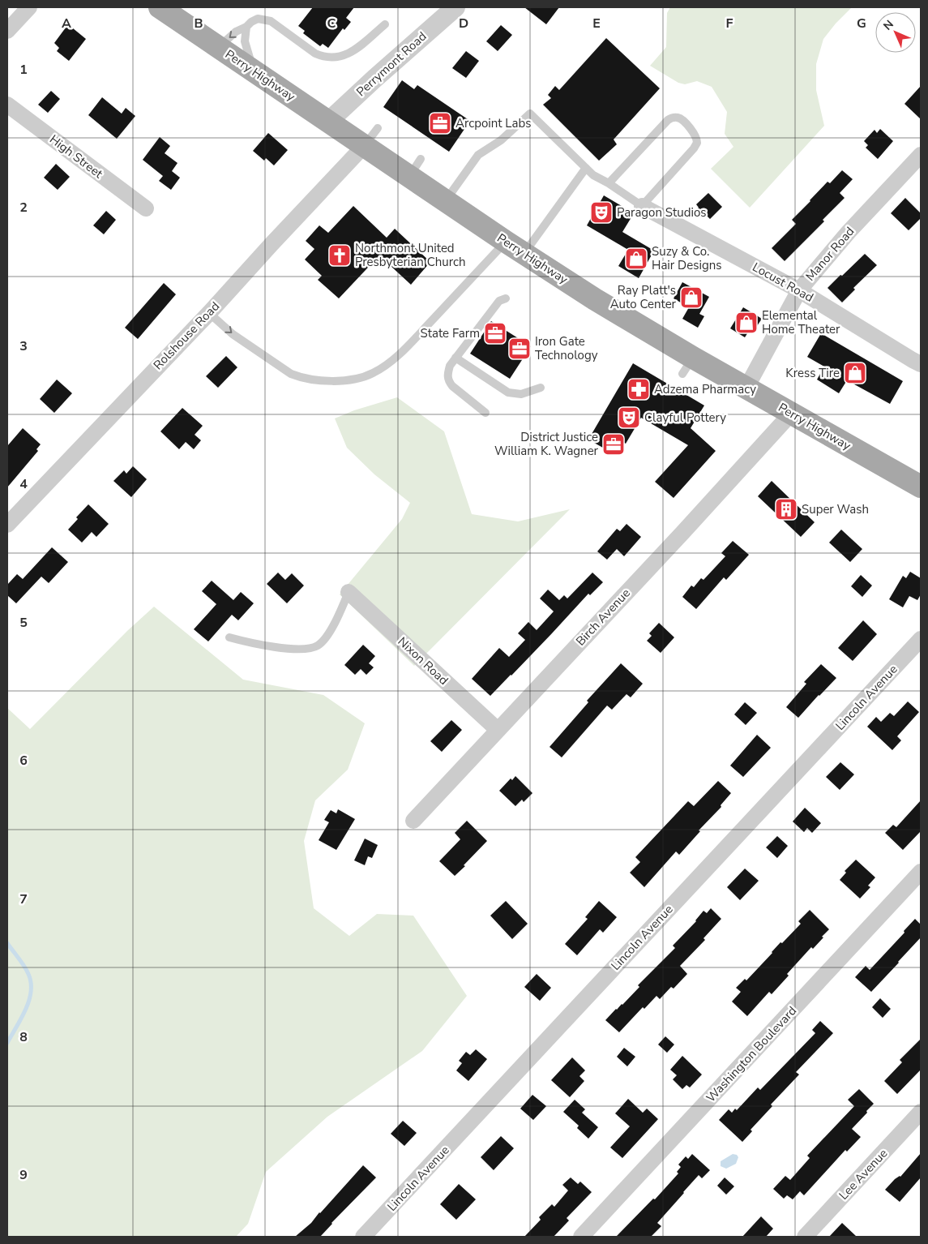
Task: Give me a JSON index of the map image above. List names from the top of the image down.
{
  "streets": {
    "main road": ["Perry Highway"],
    "street": [
      "Perrymont Road",
      "High Street",
      "Manor Road",
      "Locust Road",
      "Rolshouse Road",
      "Birch Avenue",
      "Nixon Road",
      "Lincoln Avenue",
      "Washington Boulevard",
      "Lee Avenue"
    ]
  },
  "crossings": [
    ["Perrymont Road", "Perry Highway"],
    ["Perry Highway", "Manor Road"],
    ["Perry Highway", "Rolshouse Road"],
    ["Perry Highway", "Birch Avenue"],
    ["Manor Road", "Locust Road"],
    ["Birch Avenue", "Nixon Road"]
  ],
  "places": {
    "office": [
      "Arcpoint Labs",
      "State Farm",
      "Iron Gate Technology",
      "District Justice William K. Wagner"
    ],
    "theatre": ["Paragon Studios", "Clayful Pottery"],
    "church": ["Northmont United Presbyterian Church"],
    "shop": [
      "Suzy & Co. Hair Designs",
      "Ray Platt's Auto Center",
      "Elemental Home Theater",
      "Kress Tire"
    ],
    "pharmacy": ["Adzema Pharmacy"],
    "building": ["Super Wash"]
  },
  "north": "top left",
  "grid": {
    "columns": [
      "A",
      "B",
      "C",
      "D",
      "E",
      "F",
      "G"
    ],
    "rows": [
      "1",
      "2",
      "3",
      "4",
      "5",
      "6",
      "7",
      "8",
      "9"
    ]
  }
}
